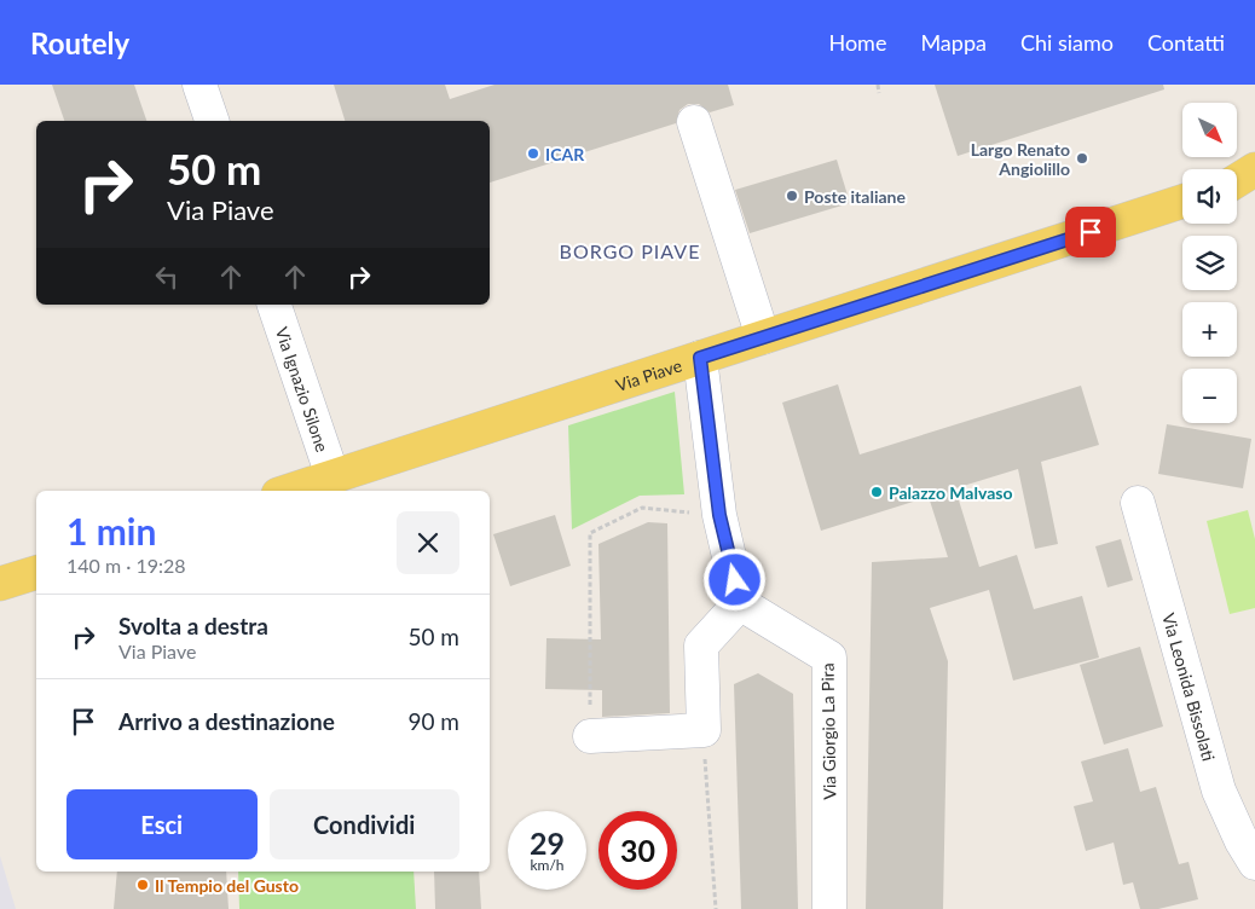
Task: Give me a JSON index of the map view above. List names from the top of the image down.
{
  "streets": {
    "main road": ["Via Piave"],
    "street": ["Via Ignazio Silone", "Via Leonida Bissolati", "Via Giorgio La Pira"]
  },
  "crossings": [
    ["Via Piave", "Via Ignazio Silone"]
  ],
  "districts": ["BORGO PIAVE"],
  "places": [
    "ICAR",
    "Largo Renato Angiolillo",
    "Poste italiane",
    "Palazzo Malvaso",
    "Il Tempio del Gusto"
  ],
  "north": "bottom right",
  "page": {
    "header": "Routely",
    "nav": [
      "Home",
      "Mappa",
      "Chi siamo",
      "Contatti"
    ],
    "map_buttons": ["+", "−"],
    "turn": ["50 m", "Via Piave"],
    "heading": ["1 min", "140 m · 19:28"],
    "list": [
      {
        "name": "Svolta a destra",
        "note": "Via Piave",
        "value": "50 m"
      },
      {
        "name": "Arrivo a destinazione",
        "value": "90 m"
      }
    ],
    "buttons": ["Esci", "Condividi"],
    "speed": "29 km/h",
    "limit": "30"
  }
}
